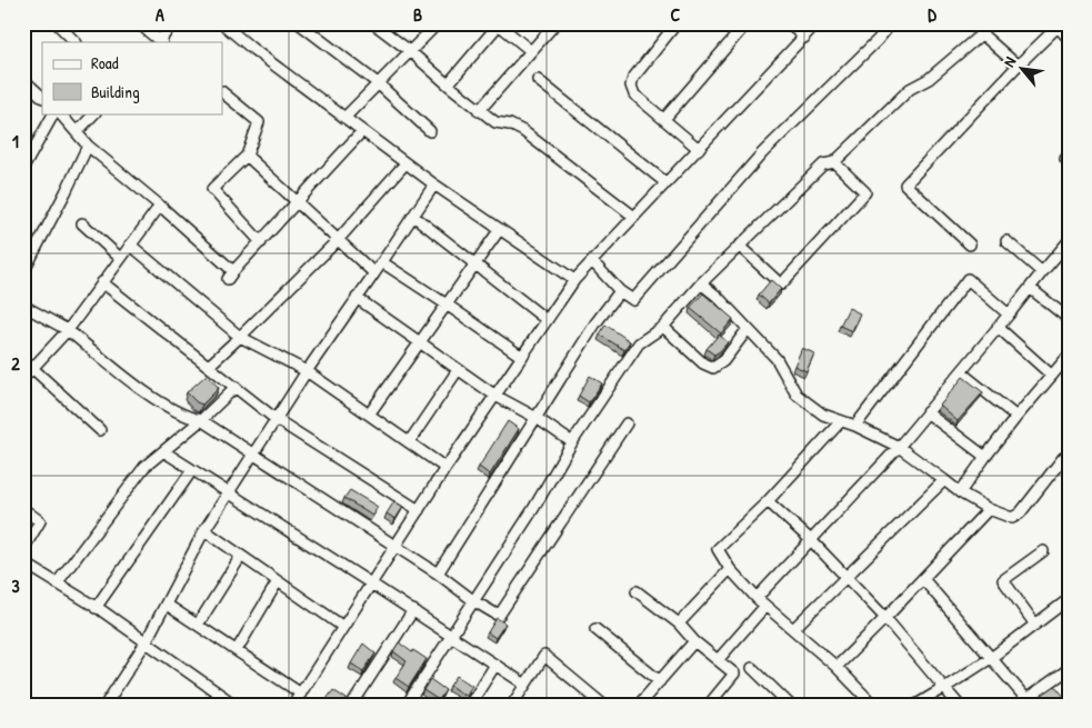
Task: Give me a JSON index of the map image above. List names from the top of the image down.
{
  "legend": ["Road", "Building"],
  "north": "top left",
  "grid": {
    "columns": [
      "A",
      "B",
      "C",
      "D"
    ],
    "rows": ["1", "2", "3"]
  }
}
